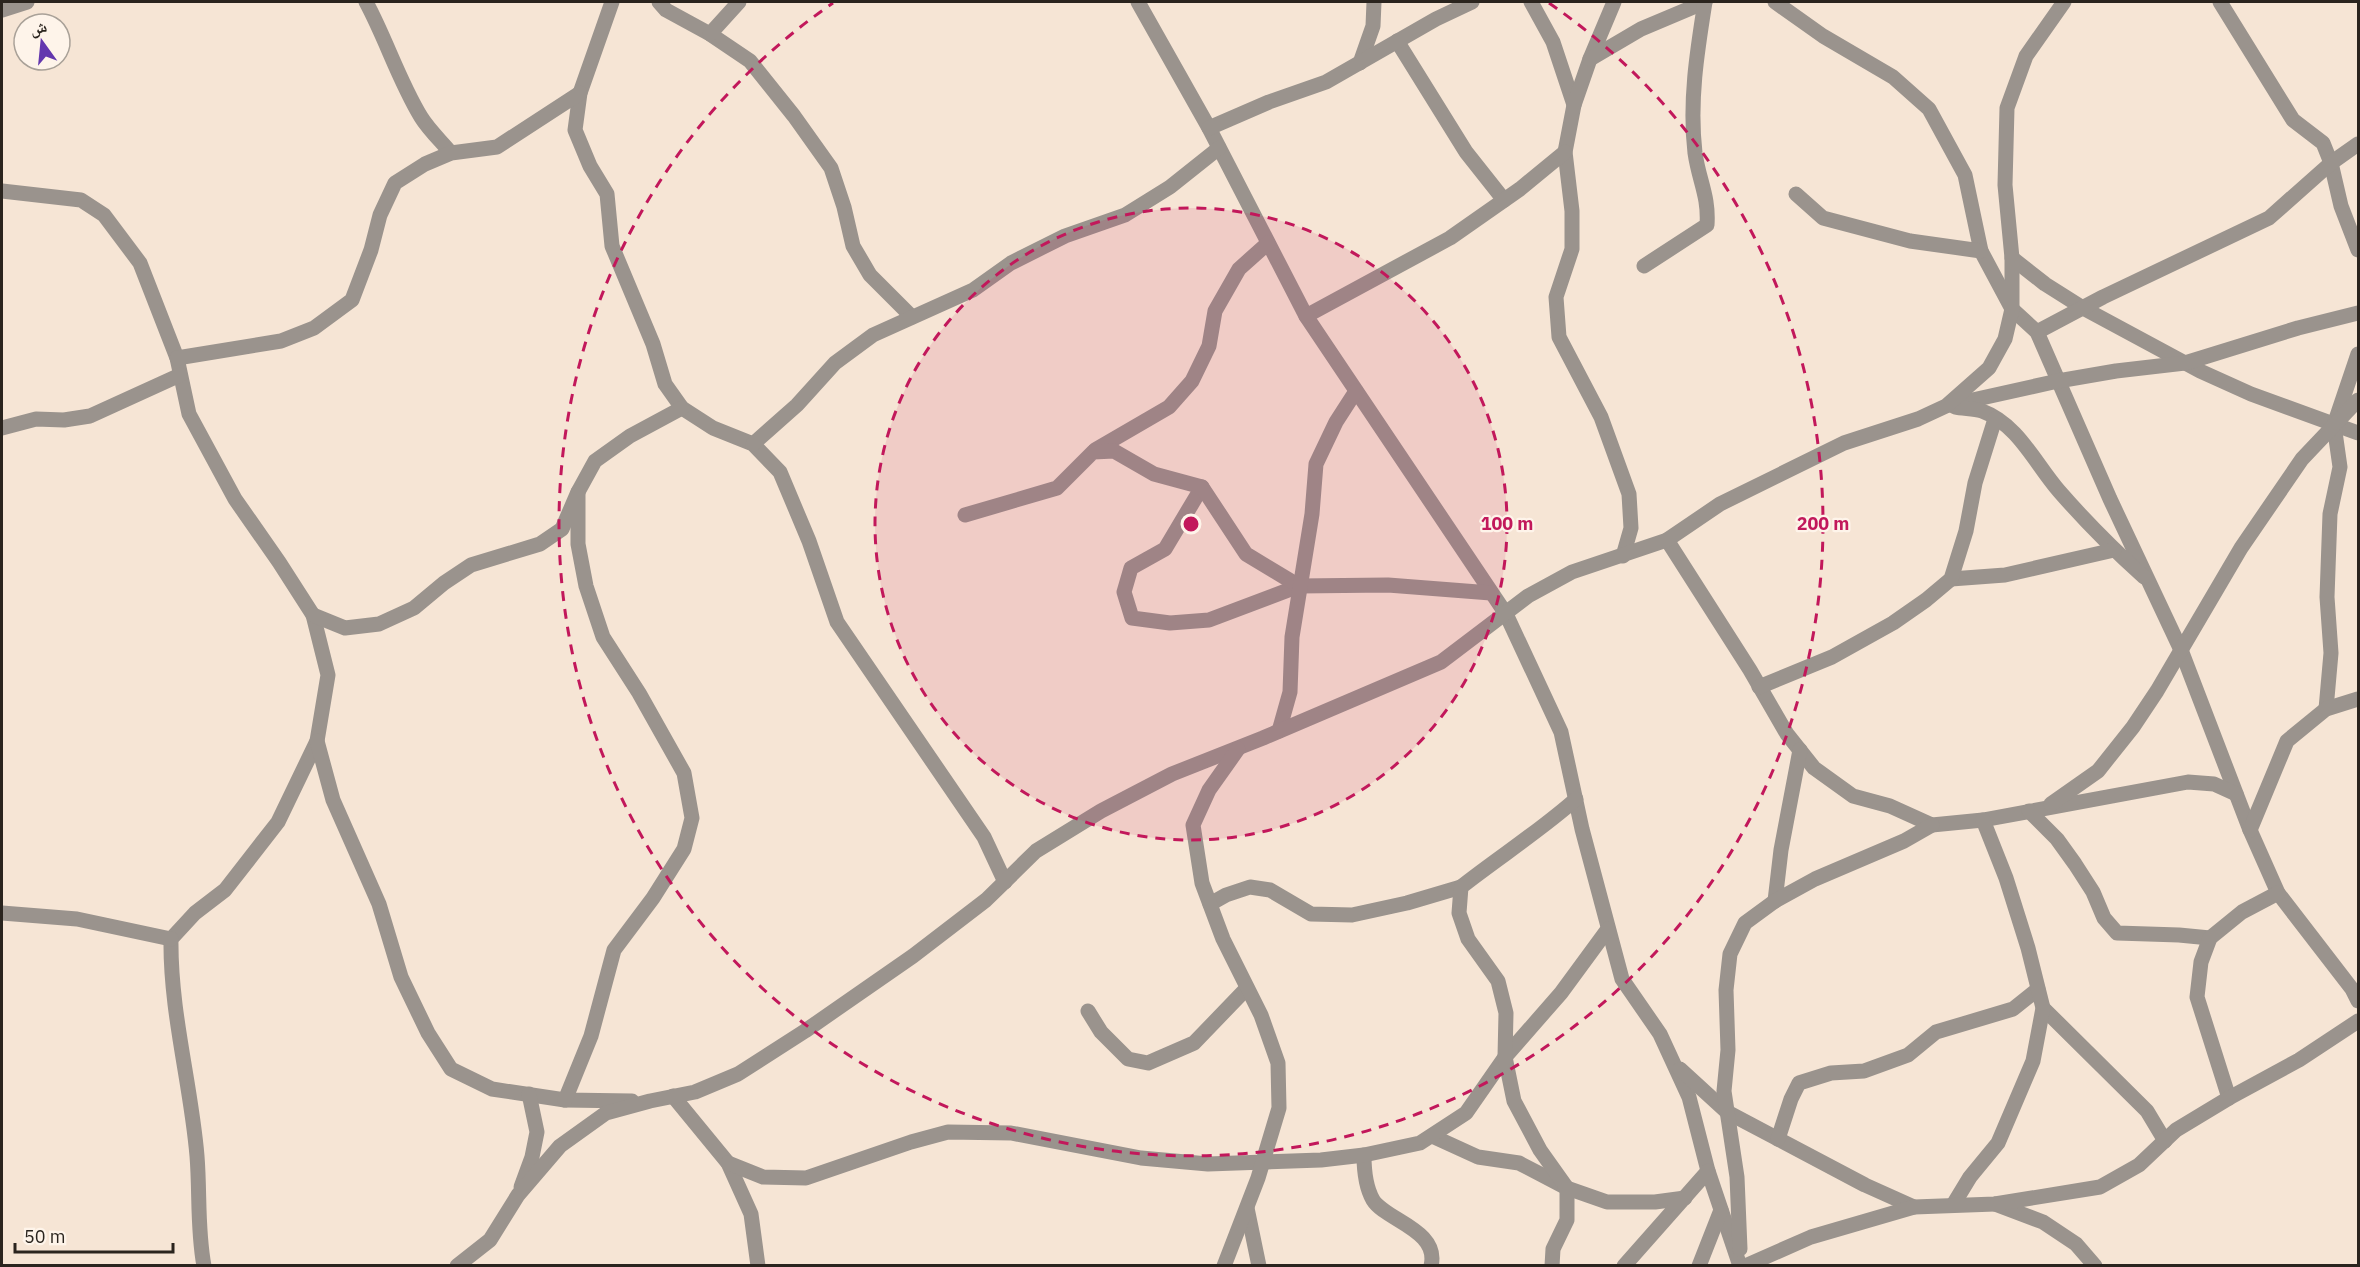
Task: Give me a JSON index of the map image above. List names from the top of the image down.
{
  "scale_bar": "50 m",
  "north": "top",
  "rings": ["100 m", "200 m"]
}
